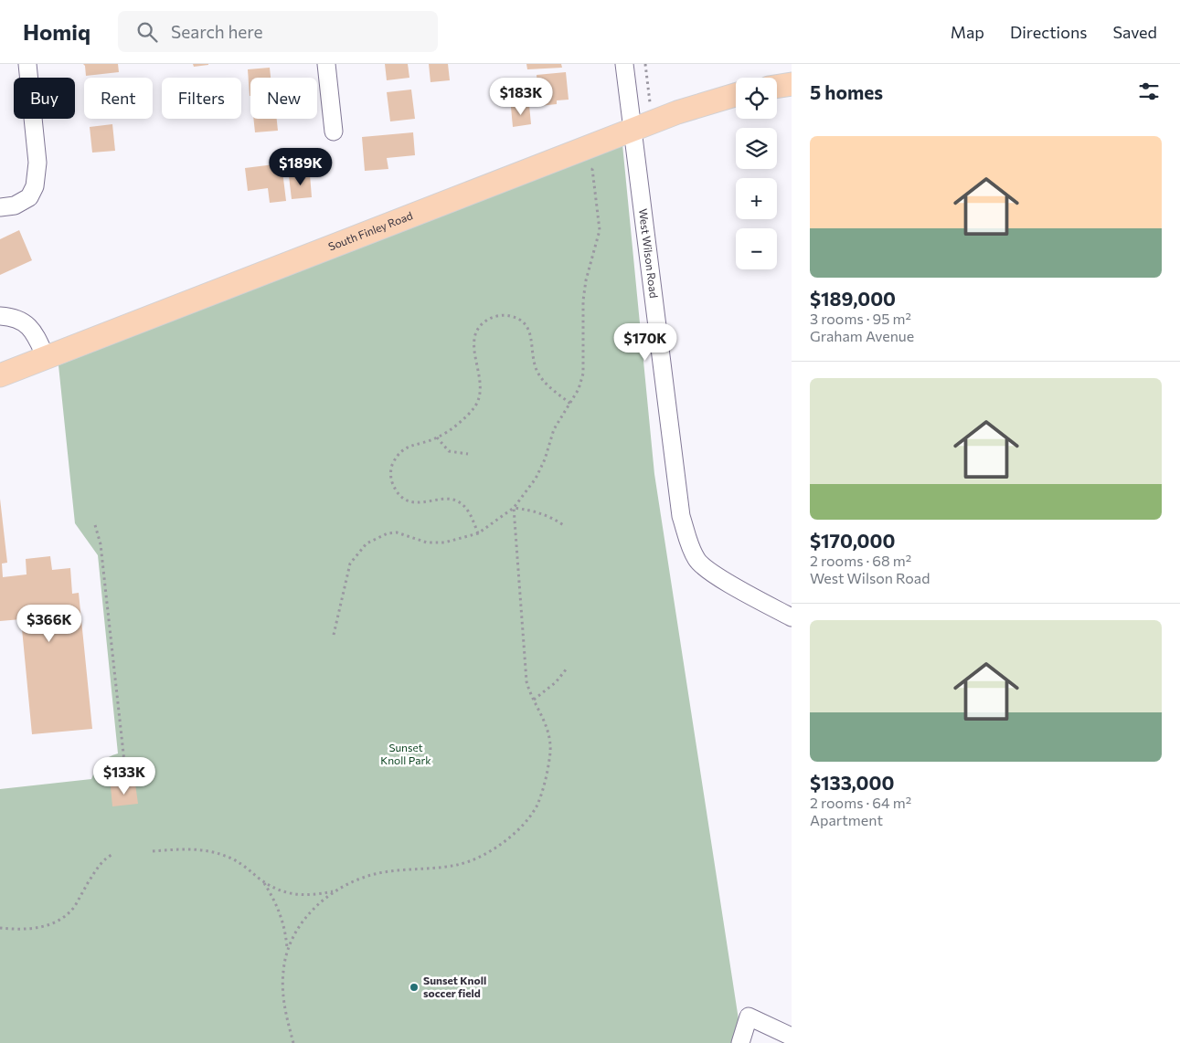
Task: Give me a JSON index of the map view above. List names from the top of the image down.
{
  "streets": {
    "main road": ["South Finley Road"],
    "street": ["West Wilson Road"]
  },
  "crossings": [
    ["South Finley Road", "West Wilson Road"]
  ],
  "parks": ["Sunset Knoll Park"],
  "places": ["Sunset Knoll soccer field"],
  "page": {
    "header": "Homiq",
    "search": "Search here",
    "nav": ["Map", "Directions", "Saved"],
    "heading": "5 homes",
    "map_buttons": ["+", "−"],
    "price": [
      "$183K",
      "$189K",
      "$170K",
      "$366K",
      "$133K"
    ],
    "chip": [
      "Buy",
      "Rent",
      "Filters",
      "New"
    ],
    "list": [
      {
        "name": "$189,000",
        "note": "3 rooms · 95 m² · Graham Avenue"
      },
      {
        "name": "$170,000",
        "note": "2 rooms · 68 m² · West Wilson Road"
      },
      {
        "name": "$133,000",
        "note": "2 rooms · 64 m² · Apartment"
      }
    ]
  }
}
